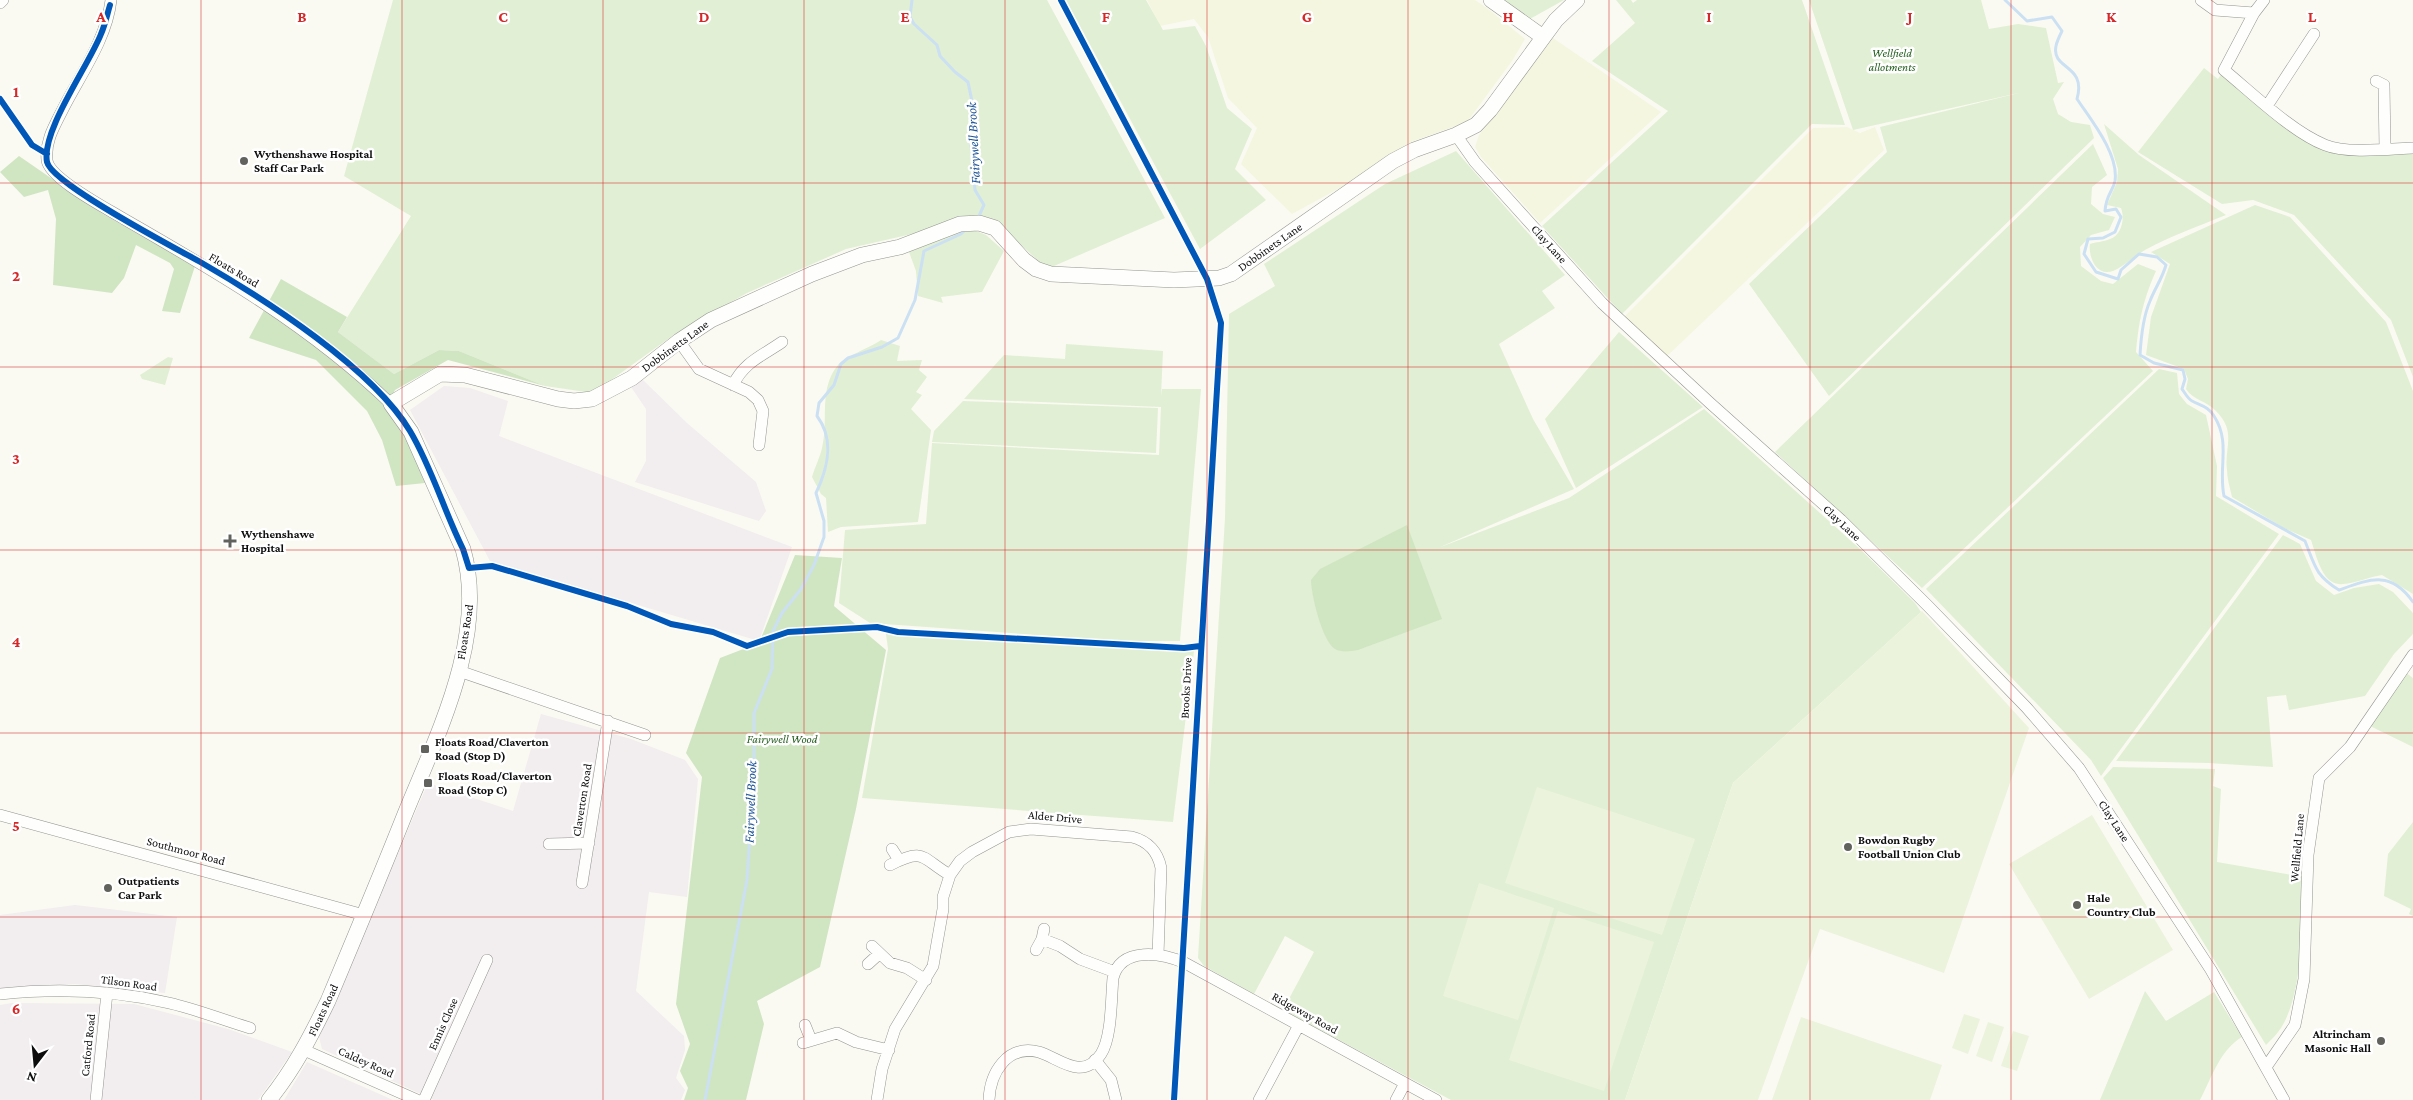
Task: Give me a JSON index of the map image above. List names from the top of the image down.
{
  "streets": {
    "street": [
      "Clay Lane",
      "Dobbinets Lane",
      "Floats Road",
      "Dobbinetts Lane",
      "Claverton Road",
      "Alder Drive",
      "Wellfield Lane",
      "Southmoor Road",
      "Tilson Road",
      "Ridgeway Road",
      "Ennis Close",
      "Catford Road",
      "Caldey Road"
    ],
    "cycle path": ["Brooks Drive"]
  },
  "crossings": [
    ["Clay Lane", "Dobbinets Lane"],
    ["Clay Lane", "Wellfield Lane"],
    ["Dobbinets Lane", "Dobbinetts Lane"],
    ["Floats Road", "Dobbinetts Lane"],
    ["Floats Road", "Southmoor Road"],
    ["Floats Road", "Caldey Road"],
    ["Alder Drive", "Ridgeway Road"],
    ["Tilson Road", "Catford Road"]
  ],
  "water": ["Fairywell Brook"],
  "parks": ["Wellfield allotments", "Fairywell Wood"],
  "places": {
    "other": [
      "Wythenshawe Hospital Staff Car Park",
      "Bowdon Rugby Football Union Club",
      "Outpatients Car Park",
      "Hale Country Club",
      "Altrincham Masonic Hall"
    ],
    "health": ["Wythenshawe Hospital"],
    "transit": ["Floats Road/Claverton Road (Stop D)", "Floats Road/Claverton Road (Stop C)"]
  },
  "north": "bottom",
  "grid": {
    "columns": [
      "A",
      "B",
      "C",
      "D",
      "E",
      "F",
      "G",
      "H",
      "I",
      "J",
      "K",
      "L"
    ],
    "rows": [
      "1",
      "2",
      "3",
      "4",
      "5",
      "6"
    ]
  }
}
